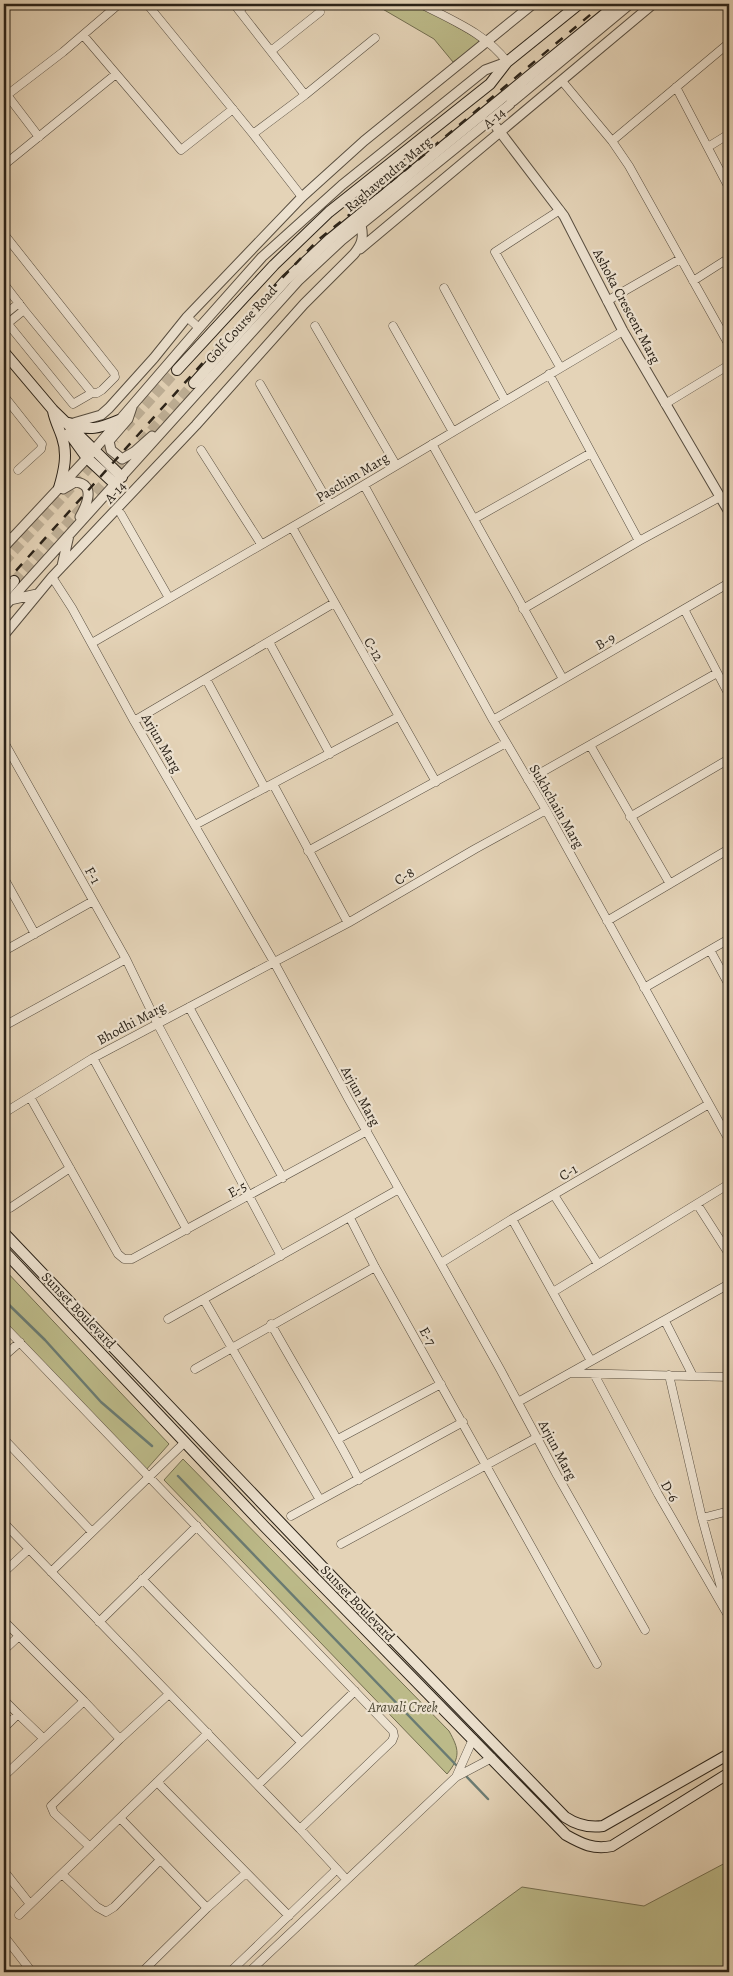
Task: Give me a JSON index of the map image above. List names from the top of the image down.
{
  "streets": {
    "main road": ["Raghavendra Marg", "Sunset Boulevard"],
    "street": [
      "A-14",
      "Ashoka Crescent Marg",
      "Golf Course Road",
      "Paschim Marg",
      "B-9",
      "C-12",
      "Arjun Marg",
      "Sukhchain Marg",
      "F-1",
      "C-8",
      "Bhodhi Marg",
      "C-1",
      "E-5",
      "E-7",
      "D-6"
    ]
  },
  "crossings": [
    ["A-14", "Ashoka Crescent Marg"],
    ["A-14", "Arjun Marg"],
    ["Raghavendra Marg", "Golf Course Road"],
    ["Ashoka Crescent Marg", "Golf Course Road"],
    ["Ashoka Crescent Marg", "Paschim Marg"],
    ["Paschim Marg", "C-12"],
    ["Paschim Marg", "Arjun Marg"],
    ["Paschim Marg", "Sukhchain Marg"],
    ["B-9", "Sukhchain Marg"],
    ["Arjun Marg", "C-8"],
    ["Arjun Marg", "Bhodhi Marg"],
    ["Arjun Marg", "C-1"],
    ["Arjun Marg", "E-5"],
    ["Sukhchain Marg", "C-8"],
    ["Sukhchain Marg", "C-1"],
    ["F-1", "Bhodhi Marg"],
    ["F-1", "E-5"],
    ["C-8", "Bhodhi Marg"]
  ],
  "parks": ["Aravali Creek"]
}
